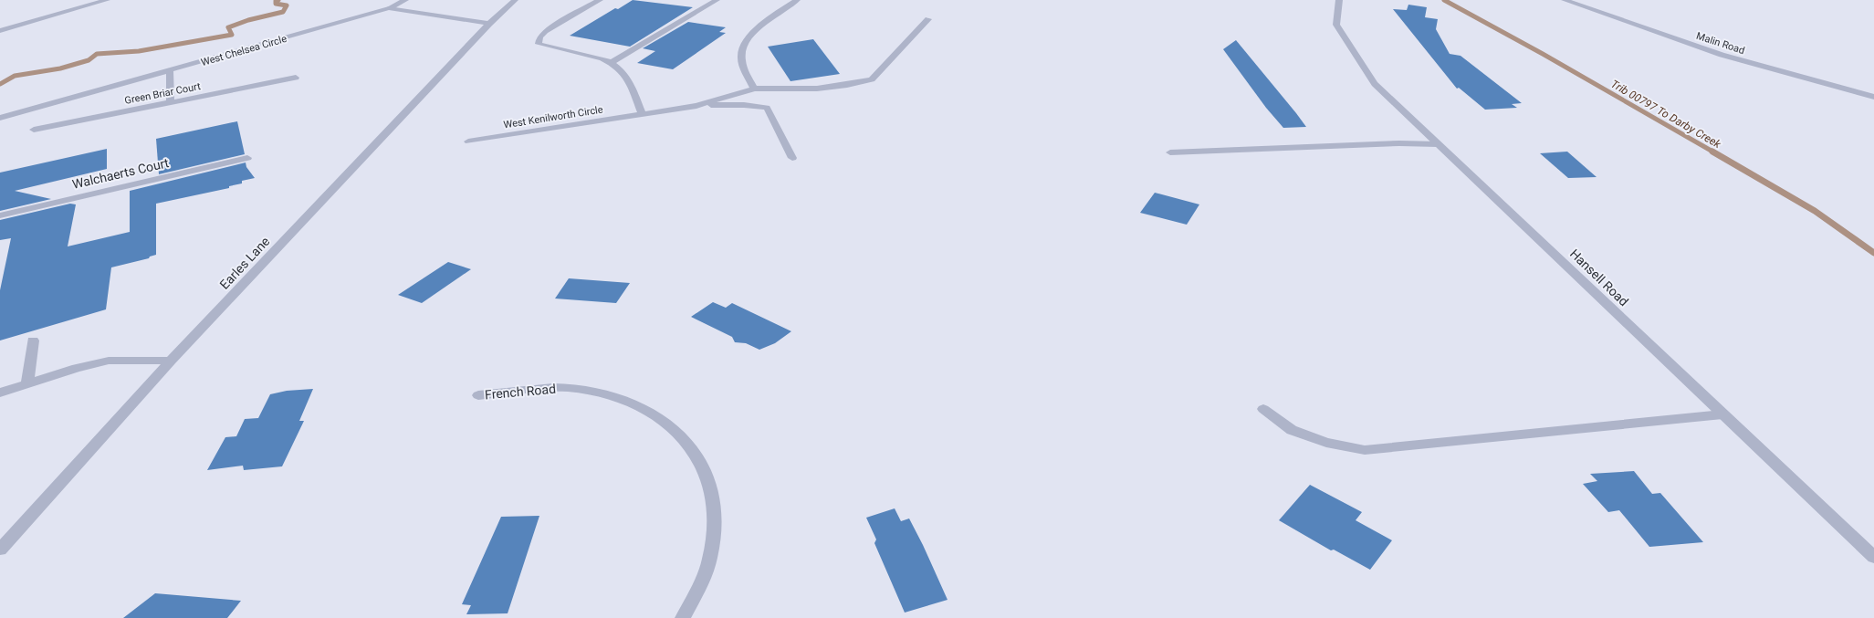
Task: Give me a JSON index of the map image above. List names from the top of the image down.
{
  "streets": {
    "street": [
      "Malin Road",
      "West Chelsea Circle",
      "Green Briar Court",
      "West Kenilworth Circle",
      "Walchaerts Court",
      "Earles Lane",
      "Hansell Road",
      "French Road"
    ]
  },
  "crossings": [
    ["West Chelsea Circle", "Earles Lane"]
  ],
  "water": ["Trib 00797 To Darby Creek"]
}
